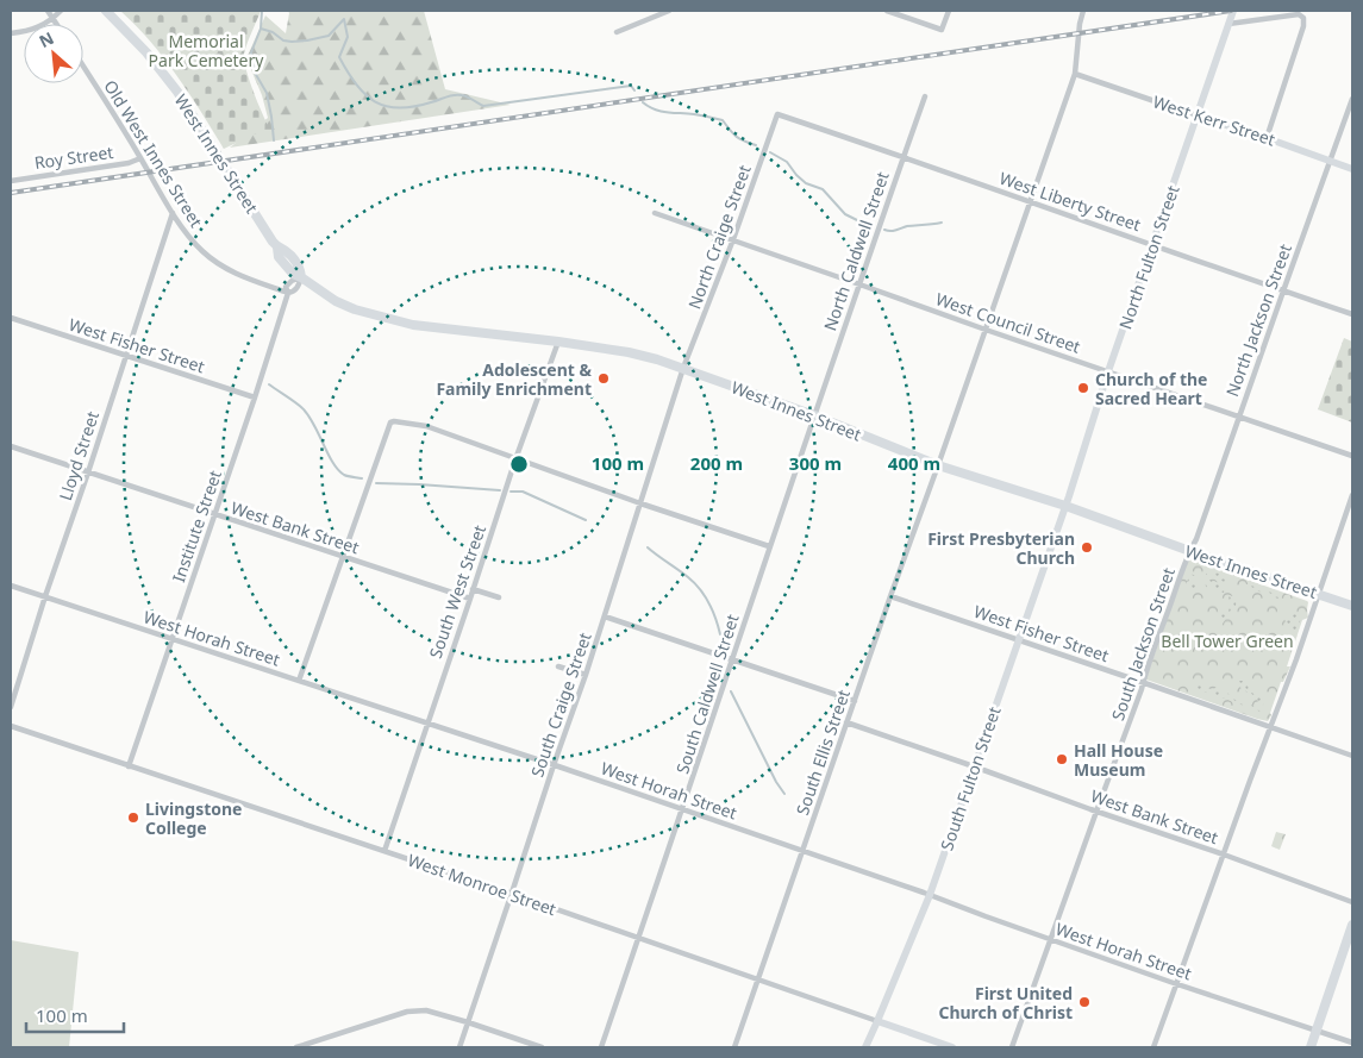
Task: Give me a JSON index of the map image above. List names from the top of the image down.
{
  "streets": {
    "main road": ["West Innes Street"],
    "street": [
      "West Kerr Street",
      "Old West Innes Street",
      "Roy Street",
      "West Liberty Street",
      "North Craige Street",
      "North Caldwell Street",
      "North Fulton Street",
      "North Jackson Street",
      "West Council Street",
      "West Fisher Street",
      "Lloyd Street",
      "Institute Street",
      "West Bank Street",
      "South West Street",
      "West Horah Street",
      "South Jackson Street",
      "South Caldwell Street",
      "South Craige Street",
      "South Ellis Street",
      "South Fulton Street",
      "West Monroe Street"
    ]
  },
  "crossings": [
    ["West Kerr Street", "North Fulton Street"],
    ["West Kerr Street", "North Jackson Street"],
    ["West Kerr Street", "South Ellis Street"],
    ["Old West Innes Street", "Roy Street"],
    ["Old West Innes Street", "Lloyd Street"],
    ["Old West Innes Street", "Institute Street"],
    ["West Innes Street", "North Craige Street"],
    ["West Innes Street", "North Caldwell Street"],
    ["West Innes Street", "North Fulton Street"],
    ["West Innes Street", "North Jackson Street"],
    ["West Innes Street", "Institute Street"],
    ["West Innes Street", "South West Street"],
    ["West Innes Street", "South Jackson Street"],
    ["West Innes Street", "South Caldwell Street"],
    ["West Innes Street", "South Craige Street"],
    ["West Innes Street", "South Ellis Street"],
    ["West Innes Street", "South Fulton Street"],
    ["West Liberty Street", "North Craige Street"],
    ["West Liberty Street", "North Caldwell Street"],
    ["West Liberty Street", "North Fulton Street"],
    ["West Liberty Street", "North Jackson Street"],
    ["West Liberty Street", "South Ellis Street"],
    ["North Craige Street", "West Council Street"],
    ["North Craige Street", "South Craige Street"],
    ["North Caldwell Street", "West Council Street"],
    ["North Caldwell Street", "South Caldwell Street"],
    ["North Fulton Street", "West Council Street"],
    ["North Fulton Street", "South Fulton Street"],
    ["North Jackson Street", "West Council Street"],
    ["North Jackson Street", "South Jackson Street"],
    ["West Council Street", "South Ellis Street"],
    ["West Fisher Street", "Lloyd Street"],
    ["West Fisher Street", "Institute Street"],
    ["West Fisher Street", "South Jackson Street"],
    ["West Fisher Street", "South Ellis Street"],
    ["West Fisher Street", "South Fulton Street"],
    ["Lloyd Street", "West Bank Street"],
    ["Lloyd Street", "West Horah Street"],
    ["Institute Street", "West Bank Street"],
    ["Institute Street", "West Horah Street"],
    ["Institute Street", "West Monroe Street"],
    ["West Bank Street", "South West Street"],
    ["West Bank Street", "South Jackson Street"],
    ["West Bank Street", "South Ellis Street"],
    ["West Bank Street", "South Fulton Street"],
    ["South West Street", "West Horah Street"],
    ["South West Street", "West Monroe Street"],
    ["West Horah Street", "South Jackson Street"],
    ["West Horah Street", "South Caldwell Street"],
    ["West Horah Street", "South Craige Street"],
    ["West Horah Street", "South Ellis Street"],
    ["West Horah Street", "South Fulton Street"],
    ["South Caldwell Street", "West Monroe Street"],
    ["South Craige Street", "West Monroe Street"],
    ["South Ellis Street", "West Monroe Street"],
    ["South Fulton Street", "West Monroe Street"]
  ],
  "parks": ["Memorial Park Cemetery", "Bell Tower Green"],
  "places": [
    "Adolescent & Family Enrichment",
    "Church of the Sacred Heart",
    "First Presbyterian Church",
    "Hall House Museum",
    "Livingstone College",
    "First United Church of Christ"
  ],
  "scale_bar": "100 m",
  "north": "top left",
  "rings": [
    "100 m",
    "200 m",
    "300 m",
    "400 m"
  ]
}
